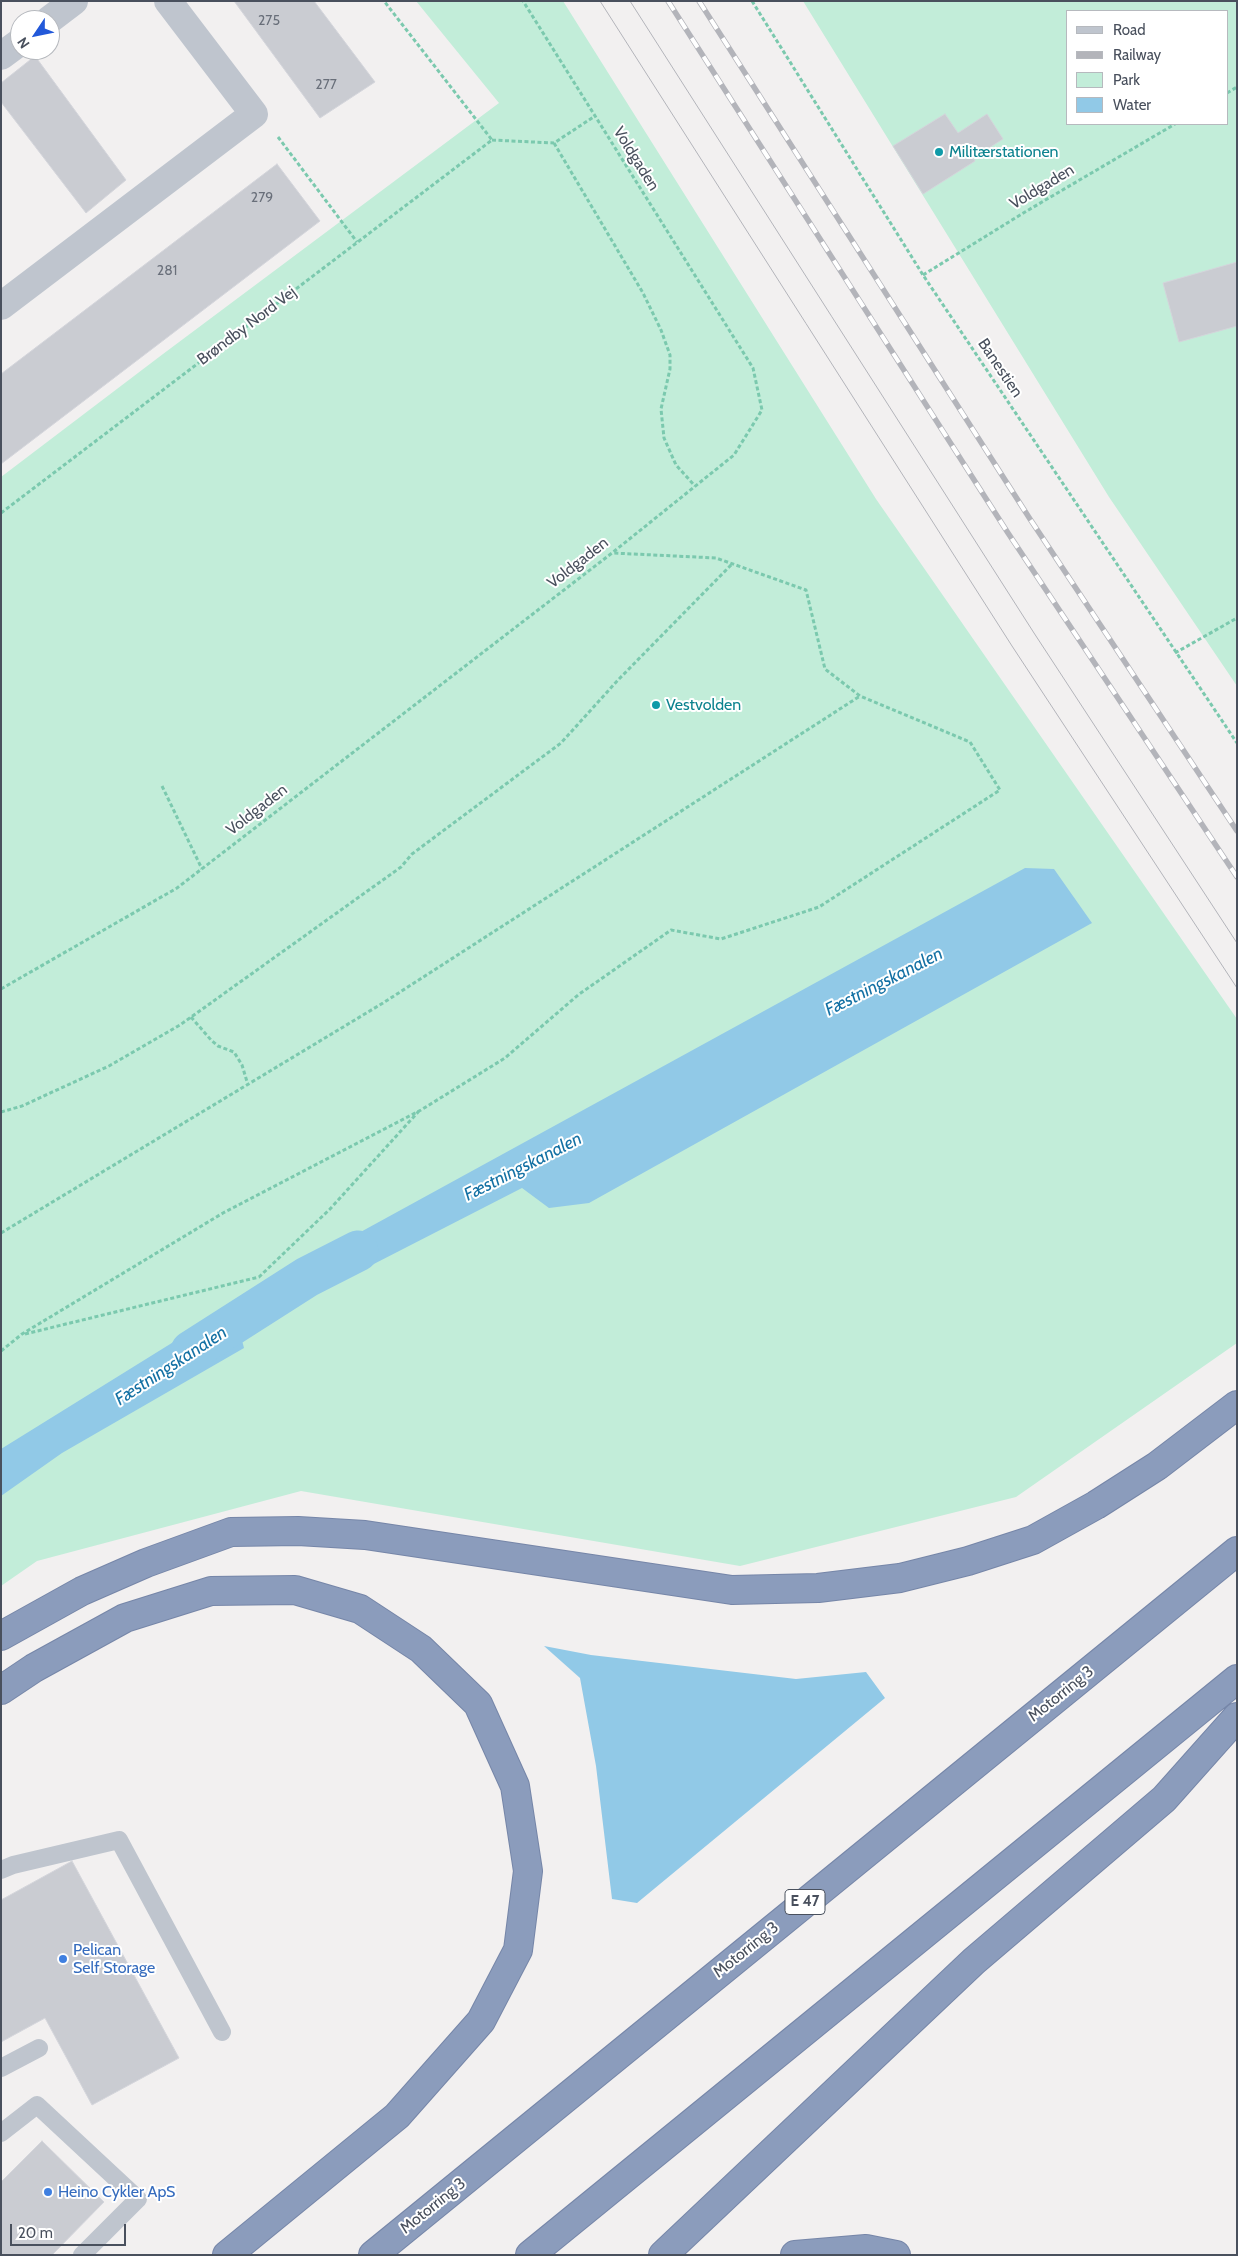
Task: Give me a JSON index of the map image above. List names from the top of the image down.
{
  "streets": {
    "highway": ["Motorring 3", "E 47"],
    "path": ["Voldgaden", "Brøndby Nord Vej", "Banestien"]
  },
  "crossings": [
    ["Voldgaden", "Banestien"]
  ],
  "water": ["Fæstningskanalen"],
  "places": [
    "Militærstationen",
    "Vestvolden",
    "Pelican Self Storage",
    "Heino Cykler ApS"
  ],
  "house_numbers": [
    "275",
    "277",
    "279",
    "281"
  ],
  "legend": [
    "Road",
    "Railway",
    "Park",
    "Water"
  ],
  "scale_bar": "20 m",
  "north": "bottom left"
}
